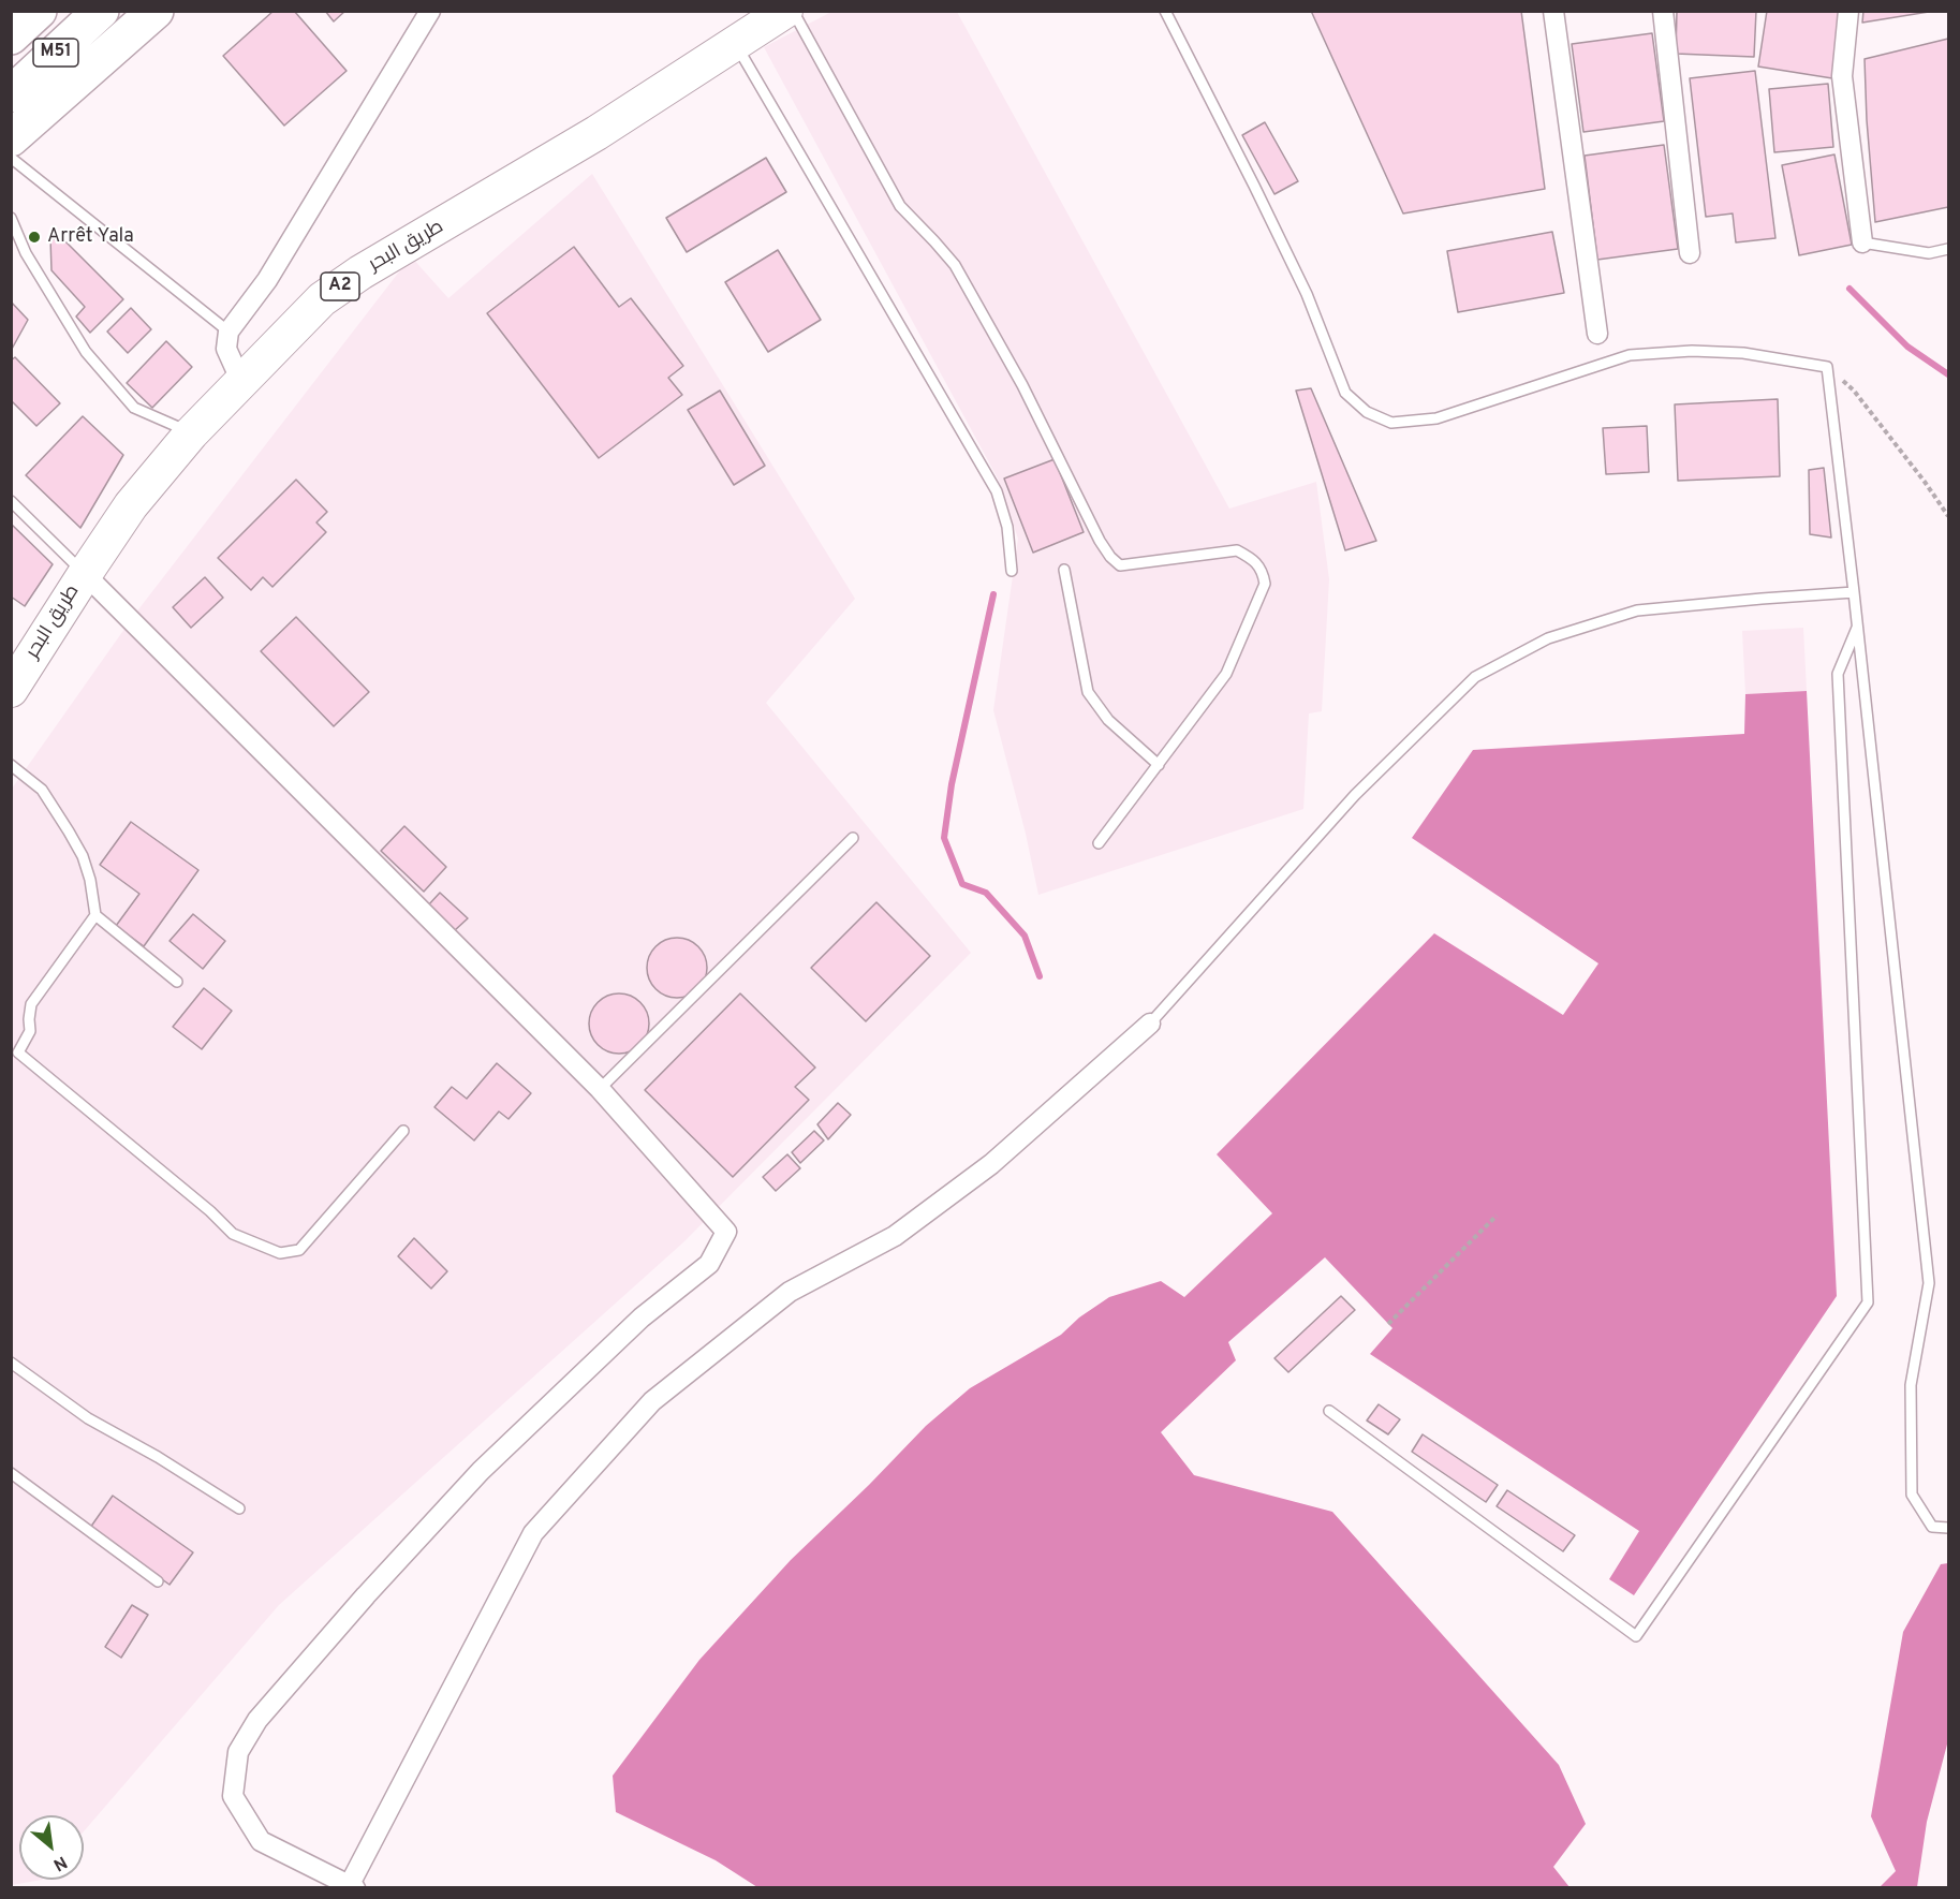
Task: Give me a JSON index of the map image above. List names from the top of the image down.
{
  "streets": {
    "highway": ["M51", "طريق البحر", "A2"]
  },
  "places": ["Arrêt Yala"],
  "north": "bottom right"
}
